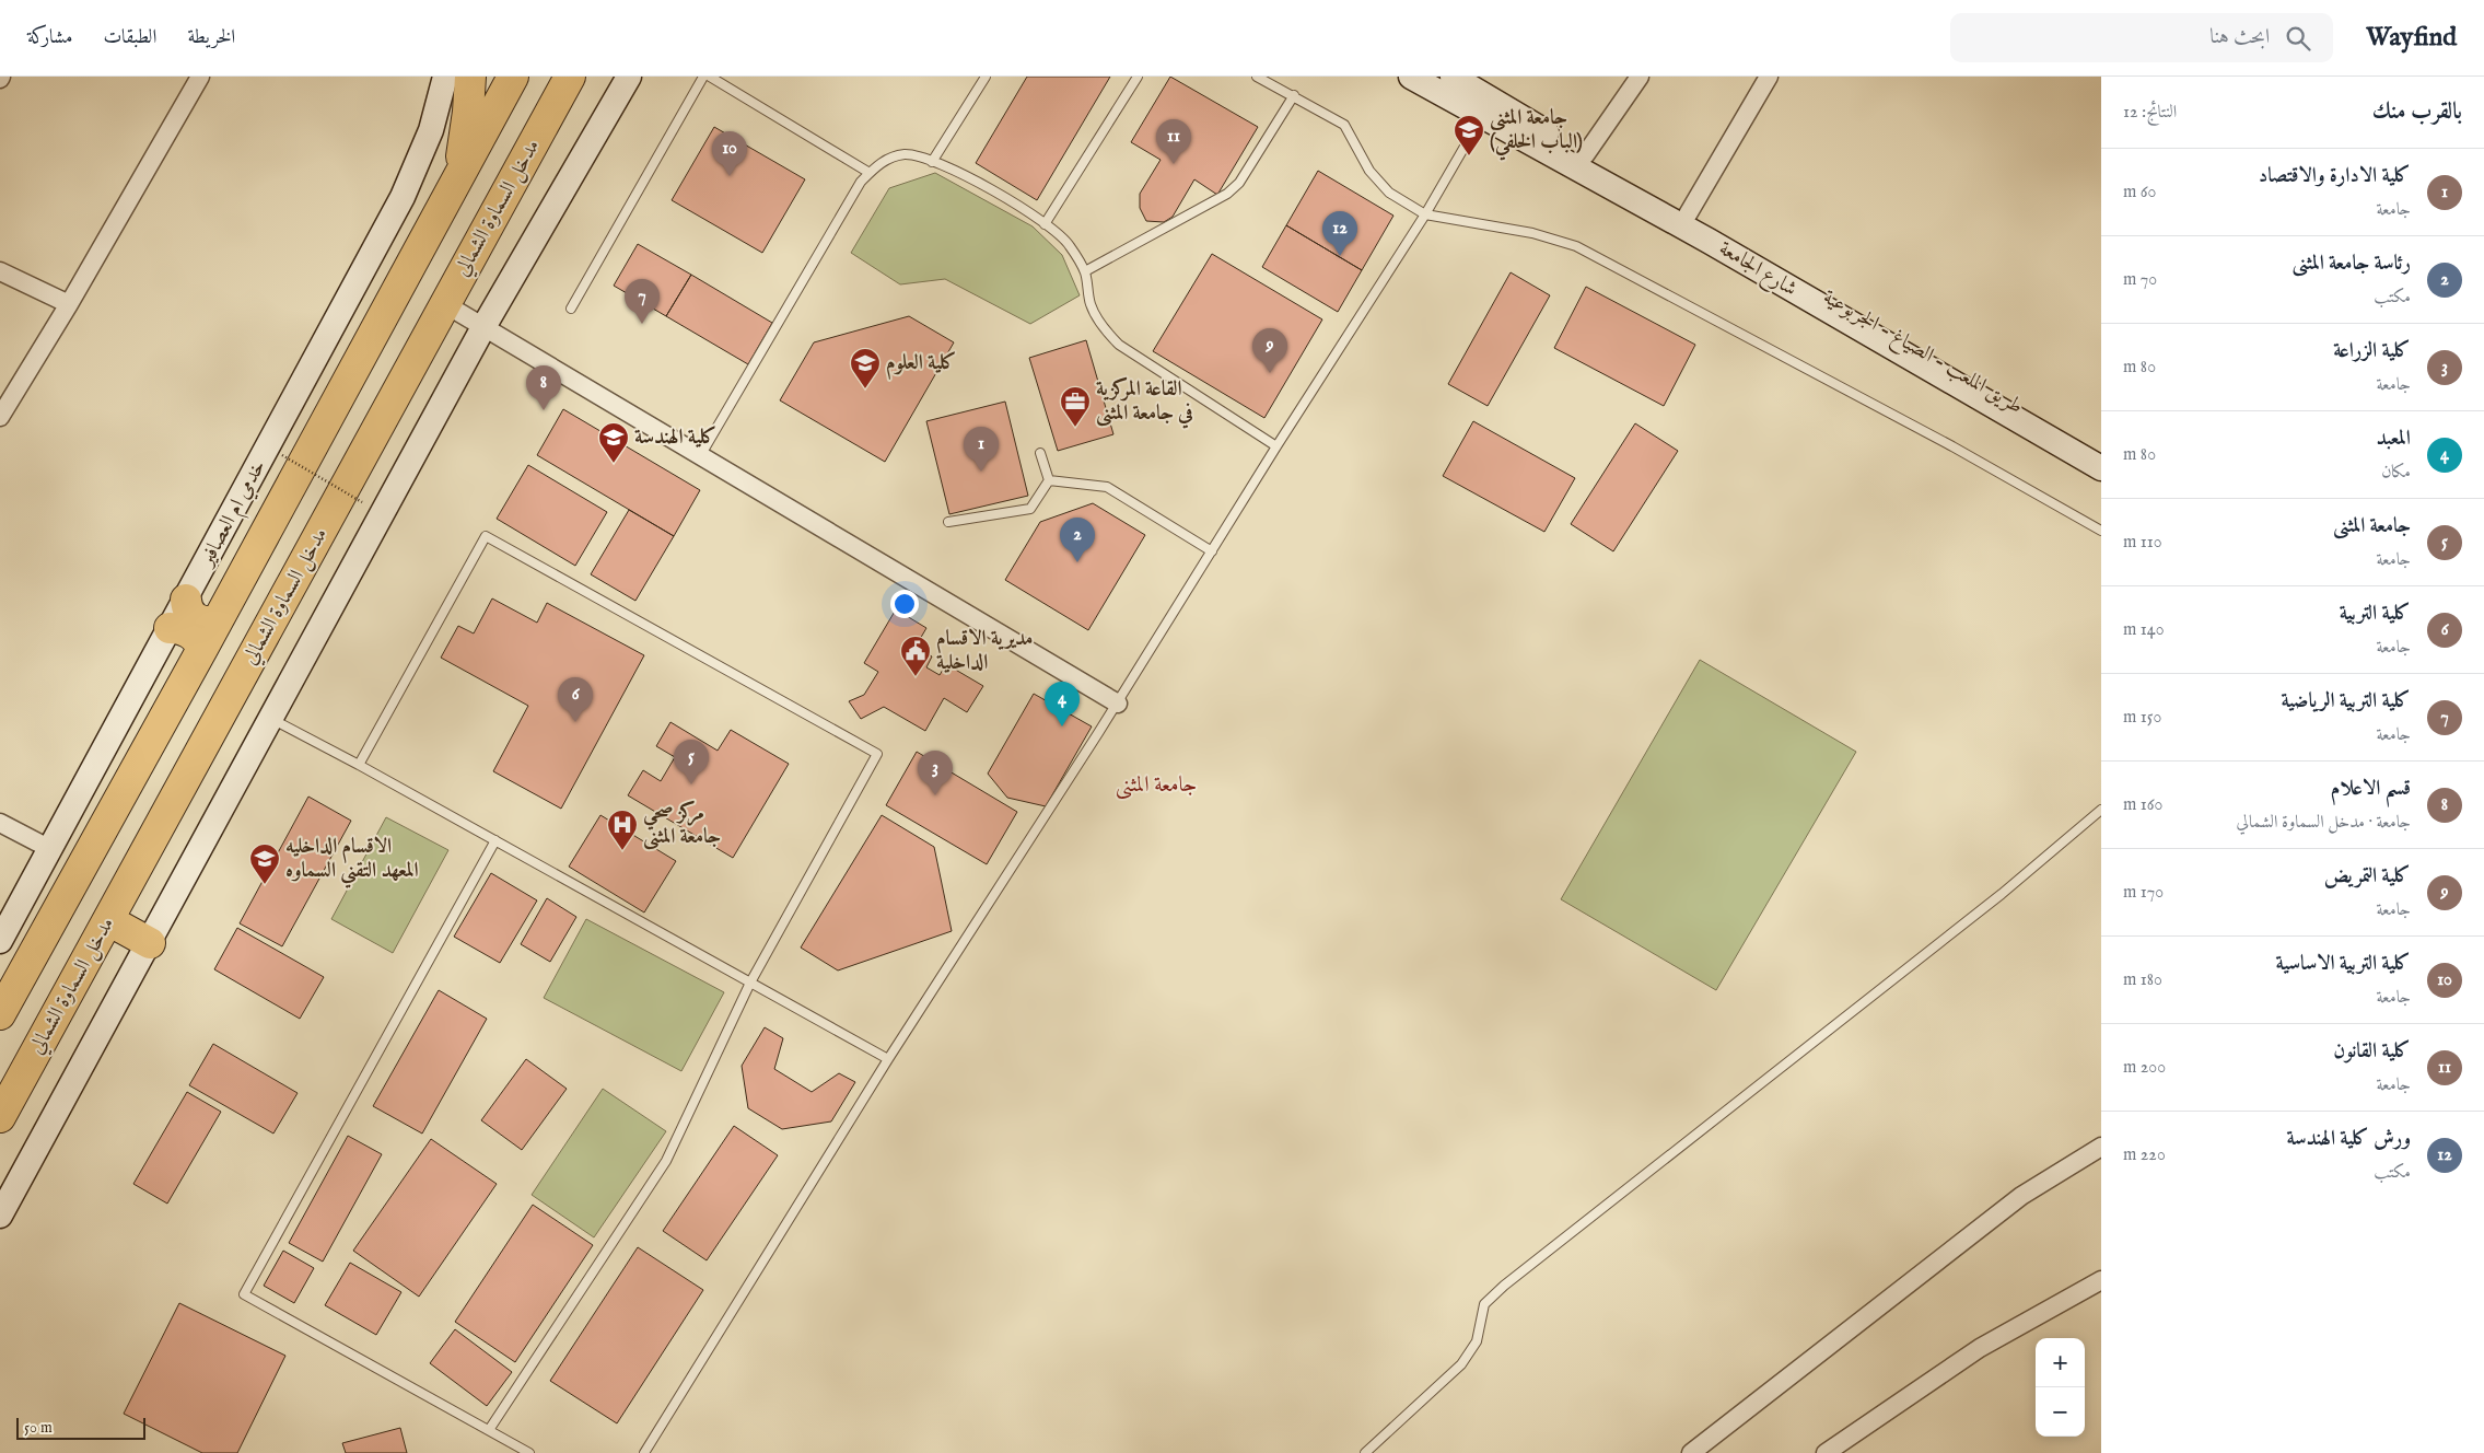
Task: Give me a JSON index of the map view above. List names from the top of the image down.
{
  "streets": {
    "highway": ["مدخل السماوة الشمالي"],
    "main road": ["شارع الجامعة", "طريق الملعب - الصياغ - الجربوعية", "خدمي ام العصافير"]
  },
  "crossings": [
    ["شارع الجامعة", "طريق الملعب - الصياغ - الجربوعية"]
  ],
  "districts": ["جامعة المثنى"],
  "places": {
    "school or university": [
      "جامعة المثنى (الباب الخلفي)",
      "كلية العلوم",
      "كلية الهندسة",
      "الاقسام الداخليه المعهد التقني السماوه"
    ],
    "office": ["القاعة المركزية في جامعة المثنى"],
    "public building": ["مديرية الاقسام الداخلية"],
    "hospital": ["مركز صحي جامعة المثنى"]
  },
  "scale_bar": "50 m",
  "page": {
    "header": "Wayfind",
    "search": "ابحث هنا",
    "nav": ["الخريطة", "الطبقات", "مشاركة"],
    "heading": ["بالقرب منك", "النتائج: 12"],
    "pins": [
      "11",
      "10",
      "12",
      "7",
      "9",
      "8",
      "1",
      "2",
      "6",
      "4",
      "5",
      "3"
    ],
    "list": [
      {
        "mark": "1",
        "name": "كلية الادارة والاقتصاد",
        "note": "جامعة",
        "value": "60 m"
      },
      {
        "mark": "2",
        "name": "رئاسة جامعة المثنى",
        "note": "مكتب",
        "value": "70 m"
      },
      {
        "mark": "3",
        "name": "كلية الزراعة",
        "note": "جامعة",
        "value": "80 m"
      },
      {
        "mark": "4",
        "name": "المعبد",
        "note": "مكان",
        "value": "80 m"
      },
      {
        "mark": "5",
        "name": "جامعة المثنى",
        "note": "جامعة",
        "value": "110 m"
      },
      {
        "mark": "6",
        "name": "كلية التربية",
        "note": "جامعة",
        "value": "140 m"
      },
      {
        "mark": "7",
        "name": "كلية التربية الرياضية",
        "note": "جامعة",
        "value": "150 m"
      },
      {
        "mark": "8",
        "name": "قسم الاعلام",
        "note": "جامعة · مدخل السماوة الشمالي",
        "value": "160 m"
      },
      {
        "mark": "9",
        "name": "كلية التمريض",
        "note": "جامعة",
        "value": "170 m"
      },
      {
        "mark": "10",
        "name": "كلية التربية الاساسية",
        "note": "جامعة",
        "value": "180 m"
      },
      {
        "mark": "11",
        "name": "كلية القانون",
        "note": "جامعة",
        "value": "200 m"
      },
      {
        "mark": "12",
        "name": "ورش كلية الهندسة",
        "note": "مكتب",
        "value": "220 m"
      }
    ],
    "map_buttons": ["+", "−"],
    "scale": "50 m"
  }
}
